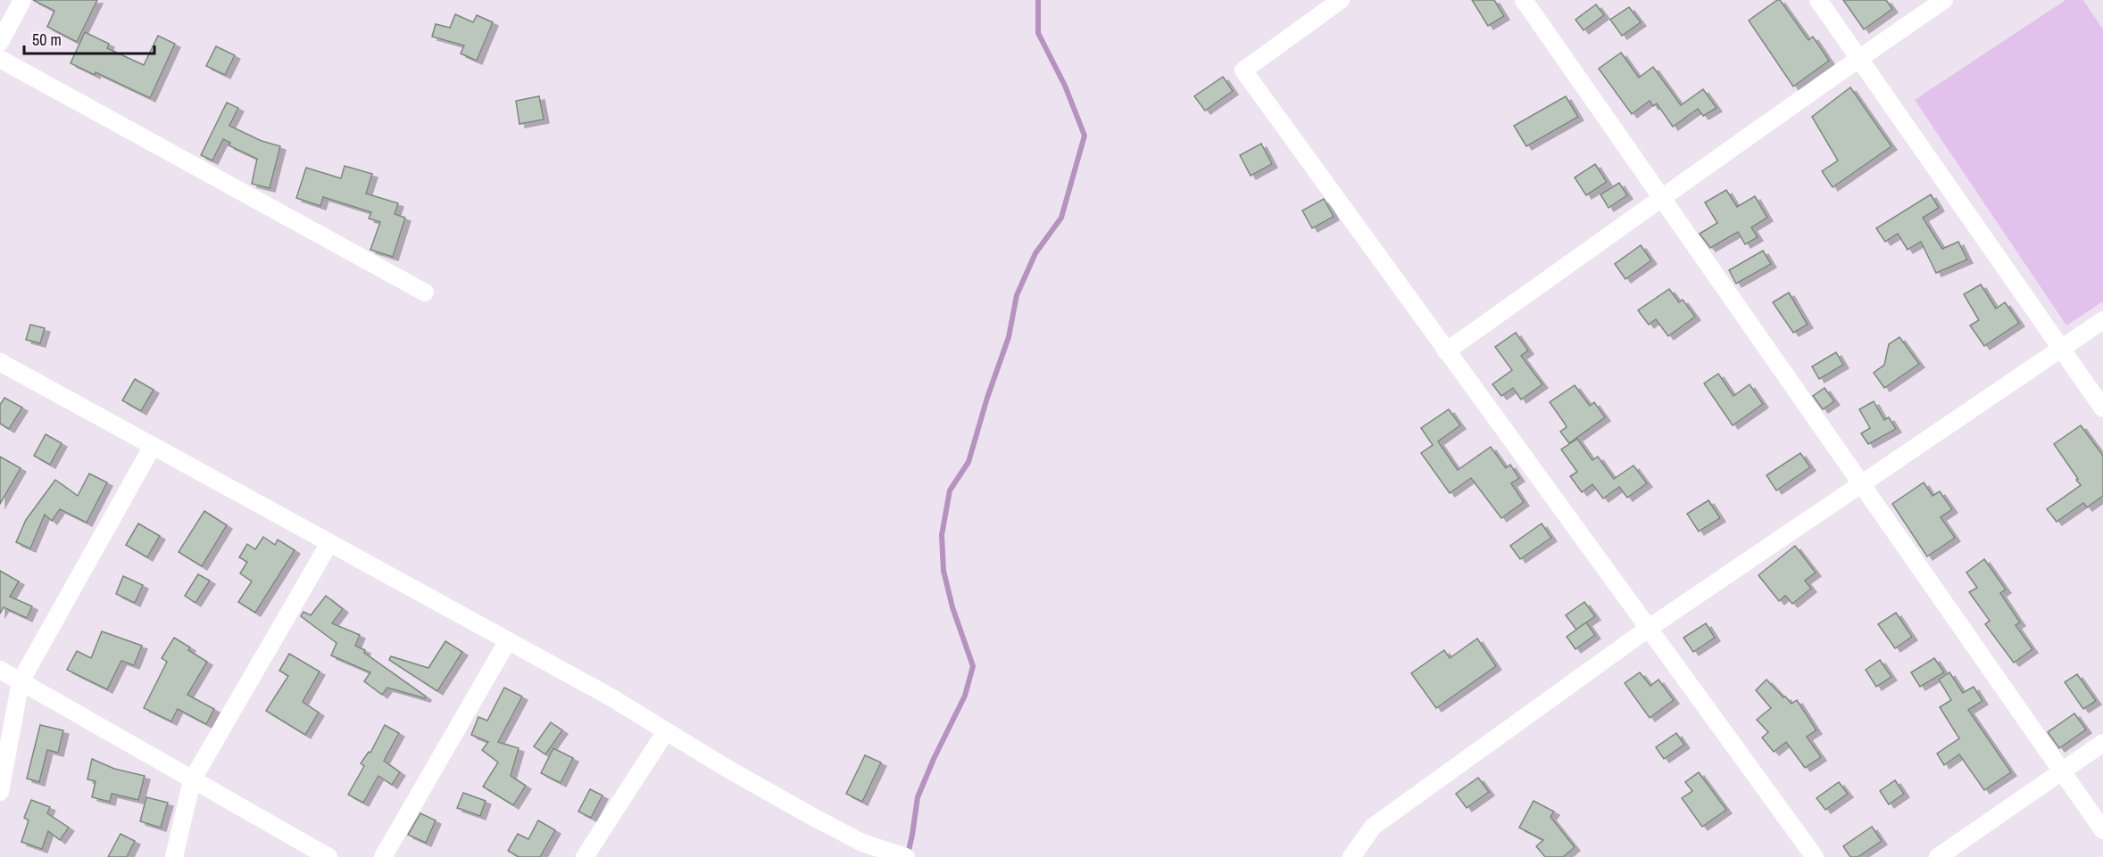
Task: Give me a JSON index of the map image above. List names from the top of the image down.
{
  "scale_bar": "50 m"
}
